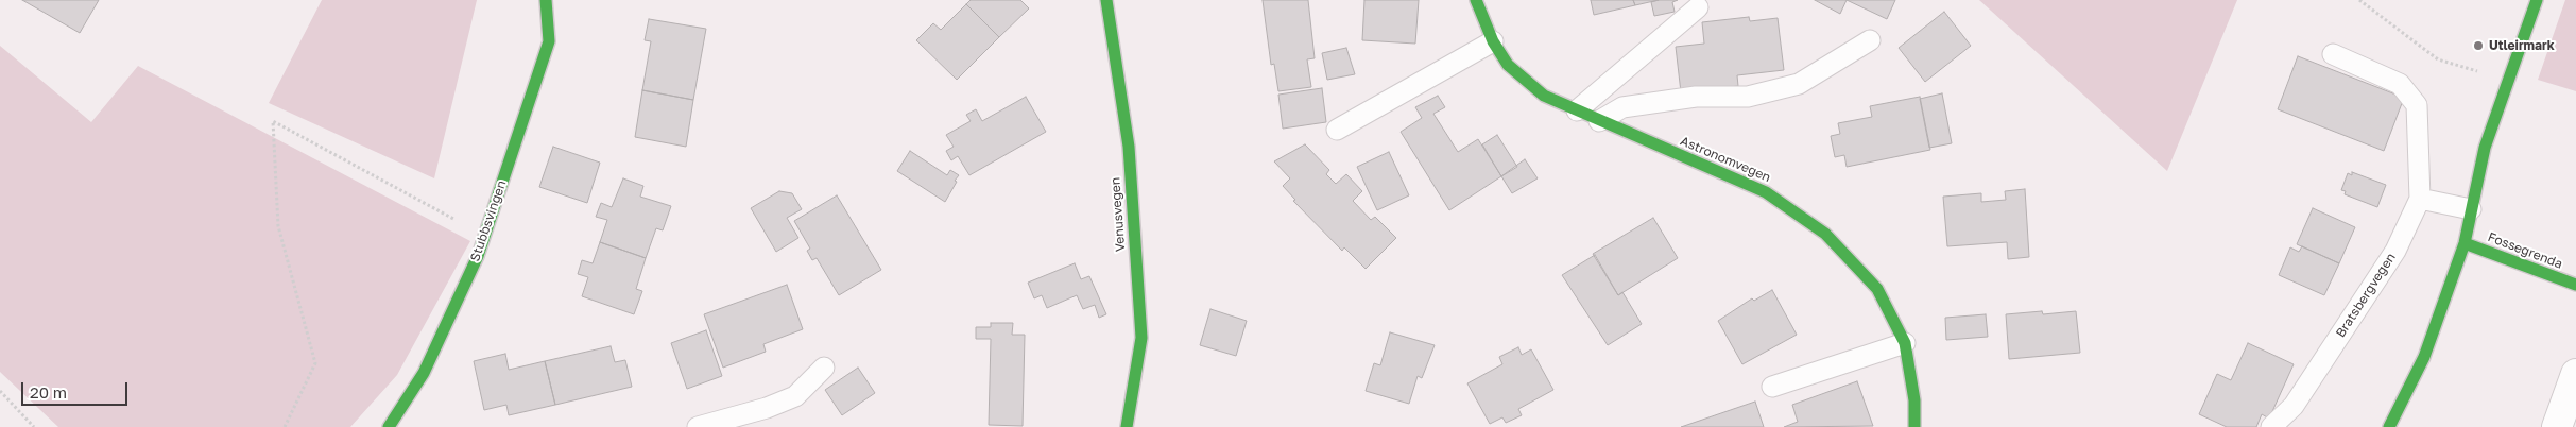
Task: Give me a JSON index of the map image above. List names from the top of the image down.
{
  "streets": {
    "street": [
      "Astronomvegen",
      "Venusvegen",
      "Stubbsvingen",
      "Fossegrenda"
    ],
    "lane": ["Bratsbergvegen"]
  },
  "places": ["Utleirmark"],
  "scale_bar": "20 m"
}
